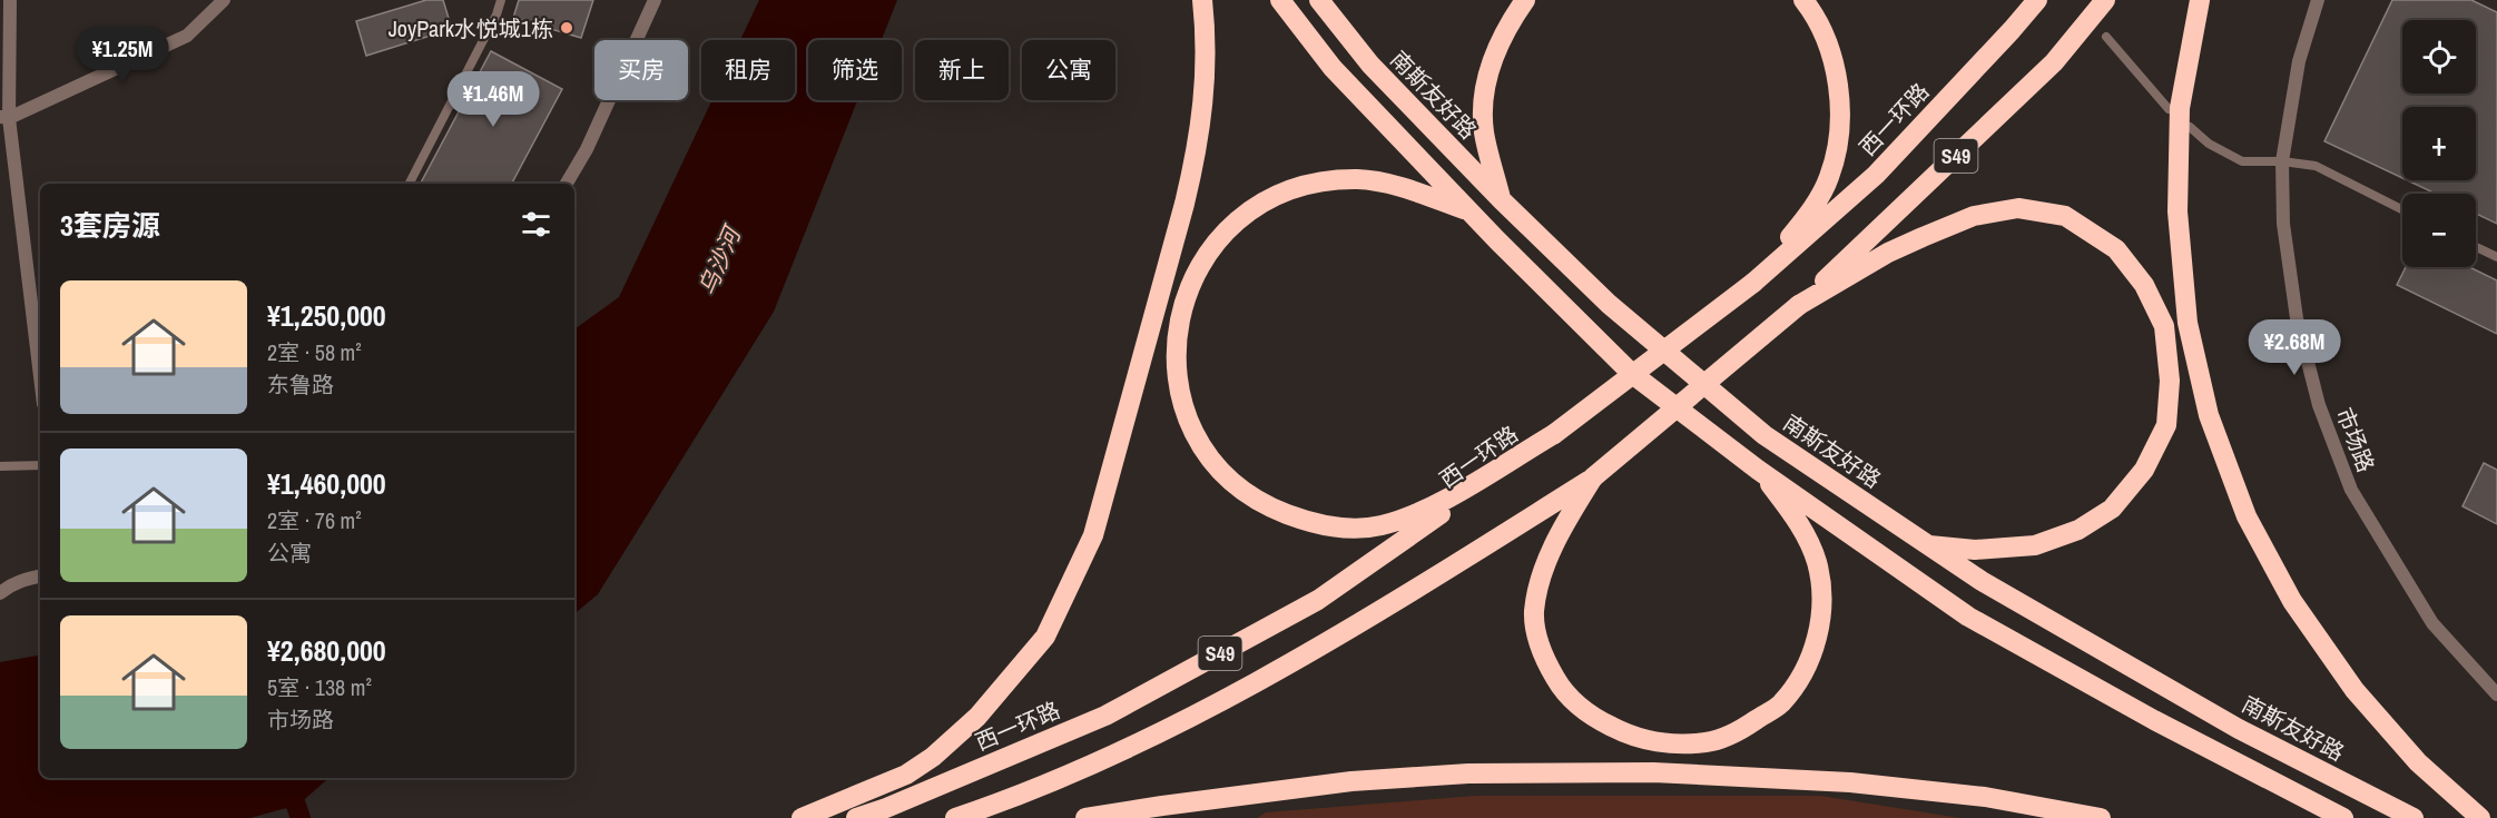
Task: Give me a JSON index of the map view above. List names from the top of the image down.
{
  "streets": {
    "highway": ["南斯友好路", "西一环路", "S49"],
    "street": ["市场路"]
  },
  "water": ["乌沙河"],
  "places": ["JoyPark水悦城1栋"],
  "page": {
    "map_buttons": ["+", "−"],
    "price": ["¥1.25M", "¥1.46M", "¥2.68M"],
    "chip": [
      "买房",
      "租房",
      "筛选",
      "新上",
      "公寓"
    ],
    "heading": "3套房源",
    "list": [
      {
        "name": "¥1,250,000",
        "note": "2室 · 58 m² · 东鲁路"
      },
      {
        "name": "¥1,460,000",
        "note": "2室 · 76 m² · 公寓"
      },
      {
        "name": "¥2,680,000",
        "note": "5室 · 138 m² · 市场路"
      }
    ]
  }
}
